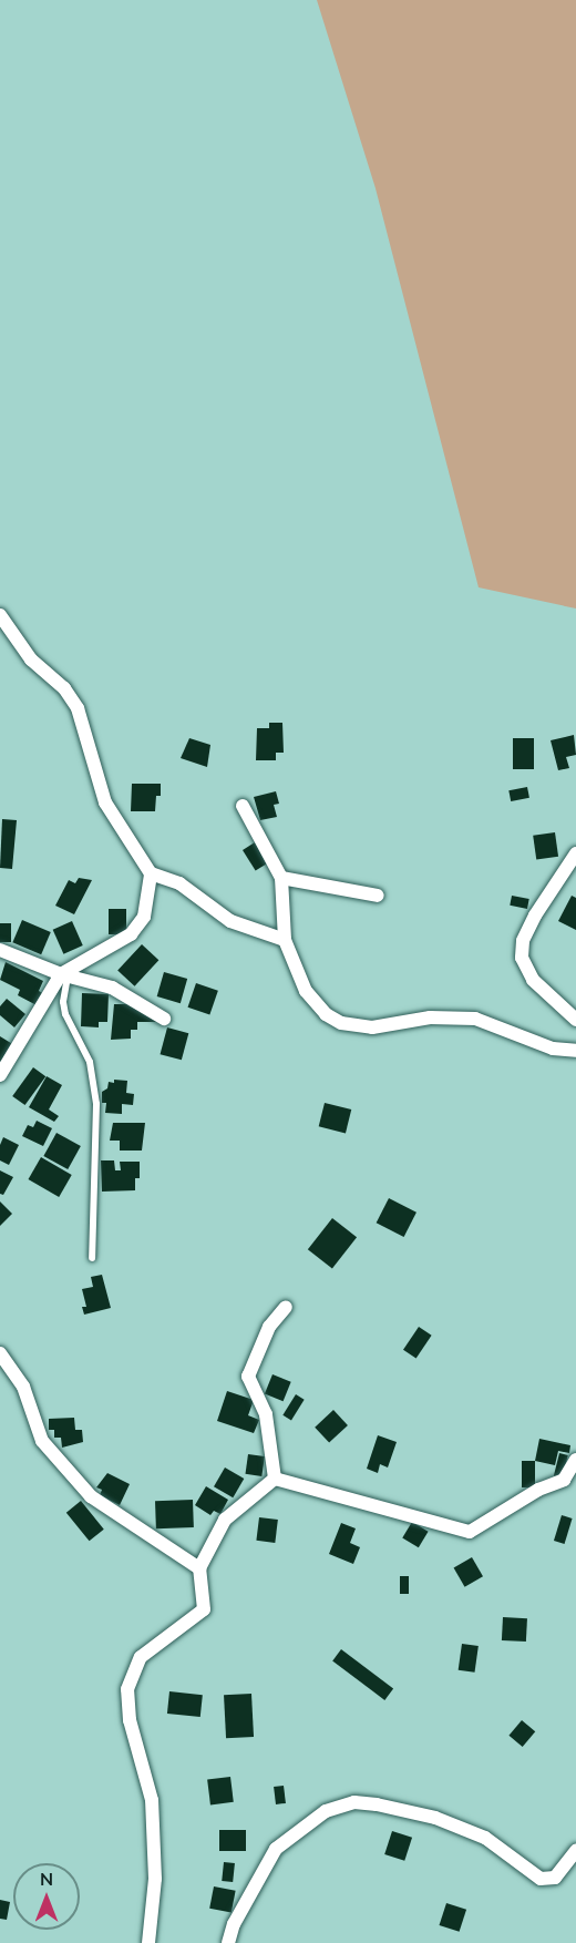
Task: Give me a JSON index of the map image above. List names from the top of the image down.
{
  "north": "top"
}
